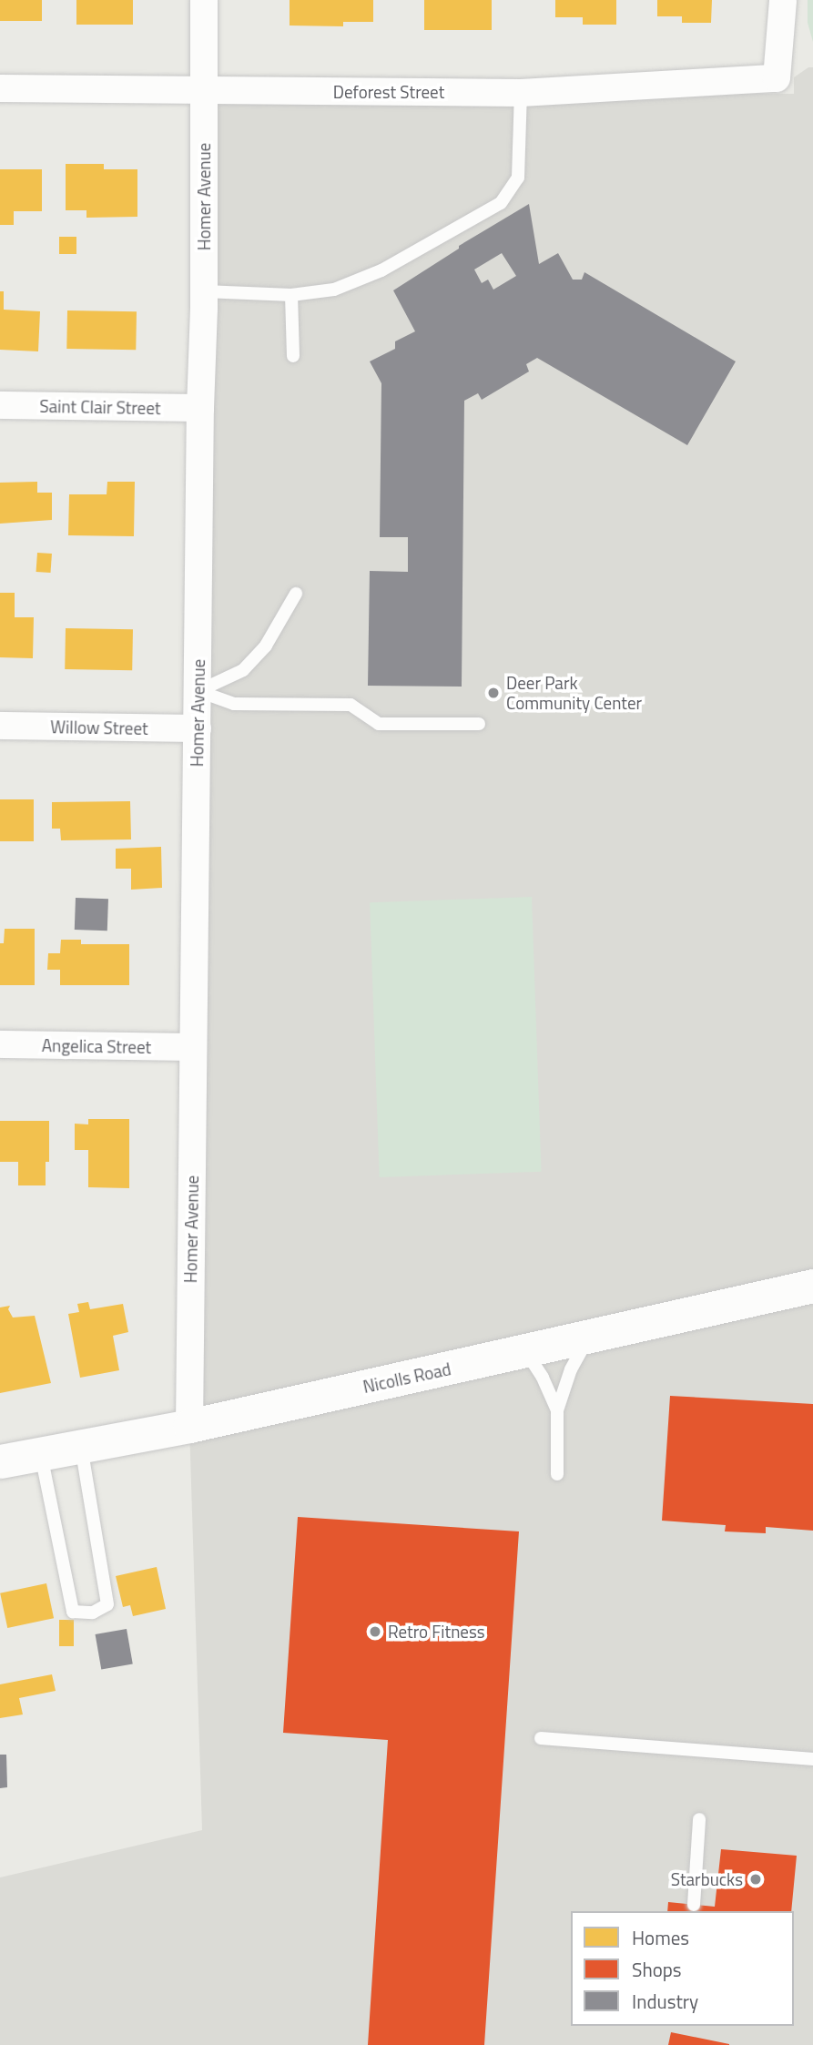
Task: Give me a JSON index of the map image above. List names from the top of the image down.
{
  "streets": {
    "street": [
      "Deforest Street",
      "Homer Avenue",
      "Saint Clair Street",
      "Willow Street",
      "Angelica Street",
      "Nicolls Road"
    ]
  },
  "crossings": [
    ["Deforest Street", "Homer Avenue"],
    ["Homer Avenue", "Saint Clair Street"],
    ["Homer Avenue", "Willow Street"],
    ["Homer Avenue", "Angelica Street"],
    ["Homer Avenue", "Nicolls Road"]
  ],
  "places": ["Deer Park Community Center", "Retro Fitness", "Starbucks"],
  "legend": ["Homes", "Shops", "Industry"]
}
